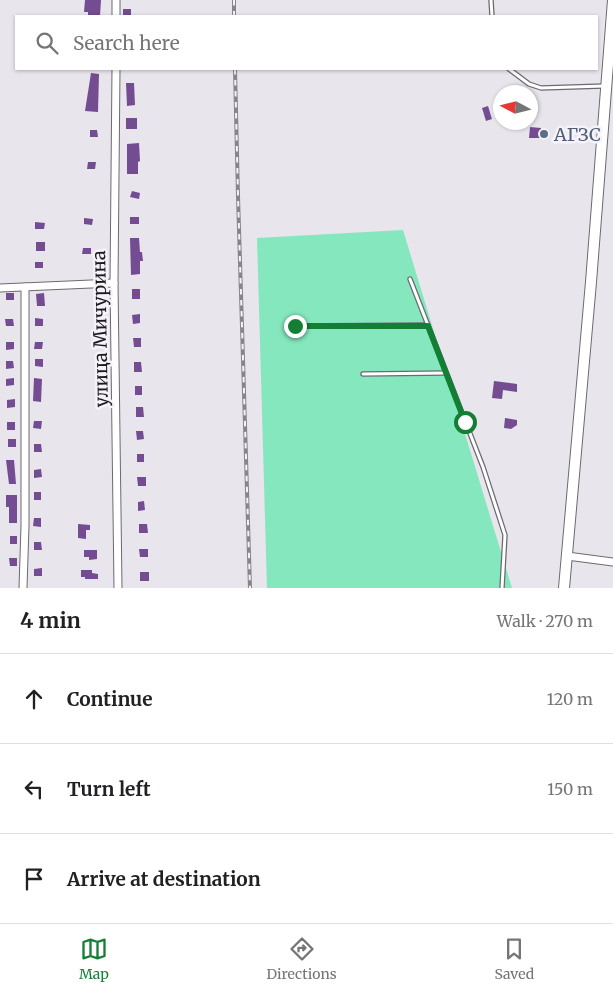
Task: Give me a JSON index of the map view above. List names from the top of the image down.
{
  "streets": {
    "street": ["улица Мичурина"]
  },
  "places": ["АГЗС"],
  "north": "left",
  "page": {
    "search": "Search here",
    "heading": ["4 min", "Walk · 270 m"],
    "list": [
      ["Continue", "120 m"],
      ["Turn left", "150 m"],
      "Arrive at destination"
    ],
    "nav": ["Map", "Directions", "Saved"]
  }
}
